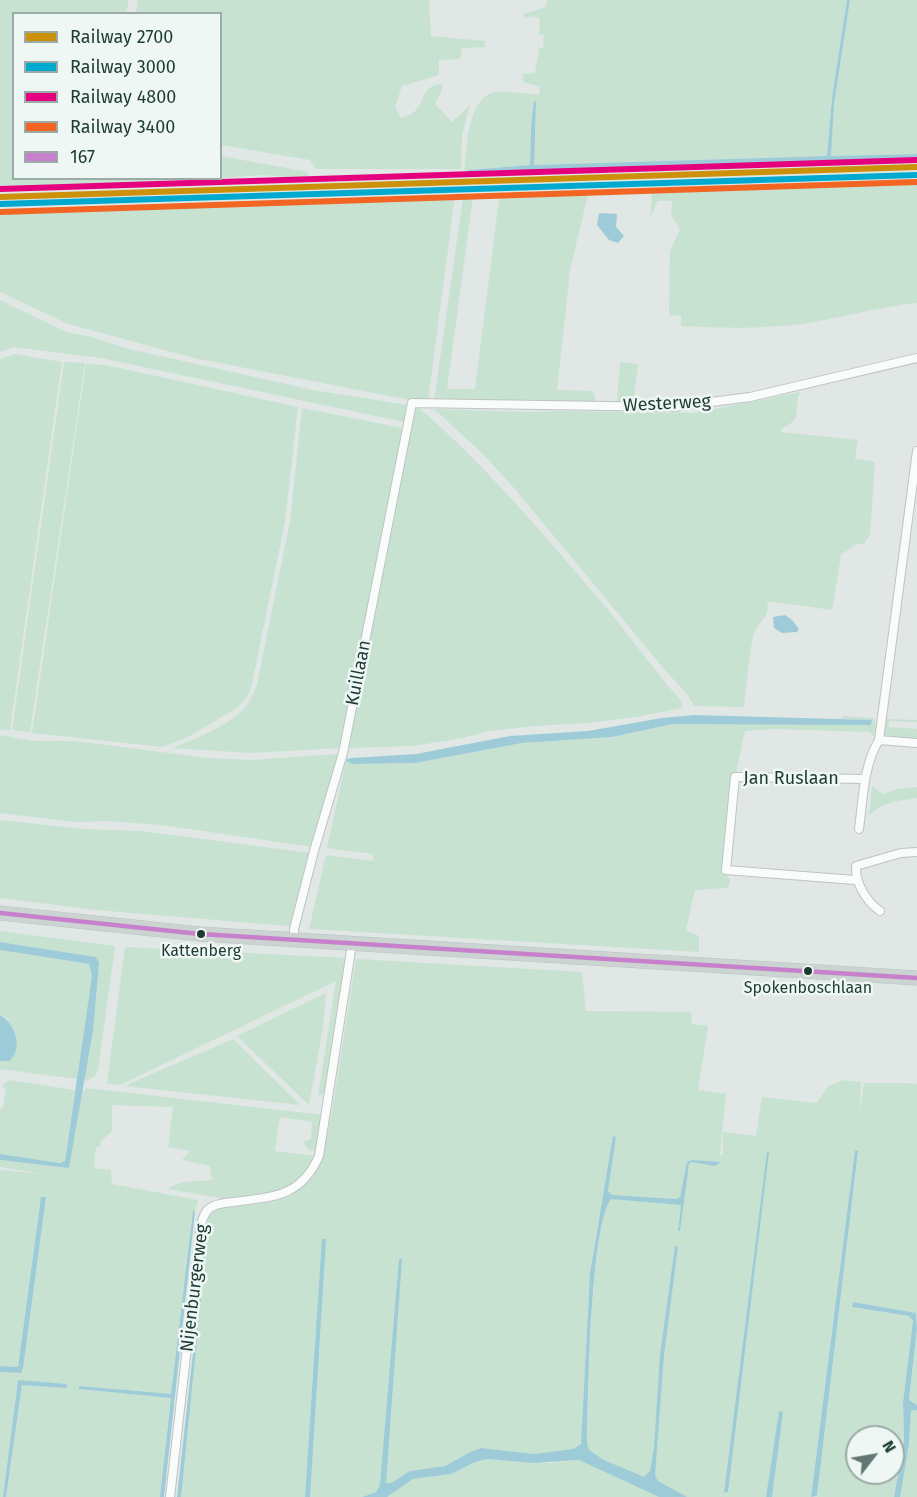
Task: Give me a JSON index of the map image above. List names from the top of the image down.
{
  "streets": {
    "street": [
      "Westerweg",
      "Kuillaan",
      "Jan Ruslaan",
      "Nijenburgerweg"
    ]
  },
  "crossings": [
    ["Westerweg", "Kuillaan"]
  ],
  "places": ["Kattenberg", "Spokenboschlaan"],
  "lines": [
    "rail line 4800",
    "rail line 2700",
    "rail line 3000",
    "rail line 3400",
    "transit line 167"
  ],
  "legend": [
    "Railway 2700",
    "Railway 3000",
    "Railway 4800",
    "Railway 3400",
    "167"
  ],
  "north": "top right"
}
